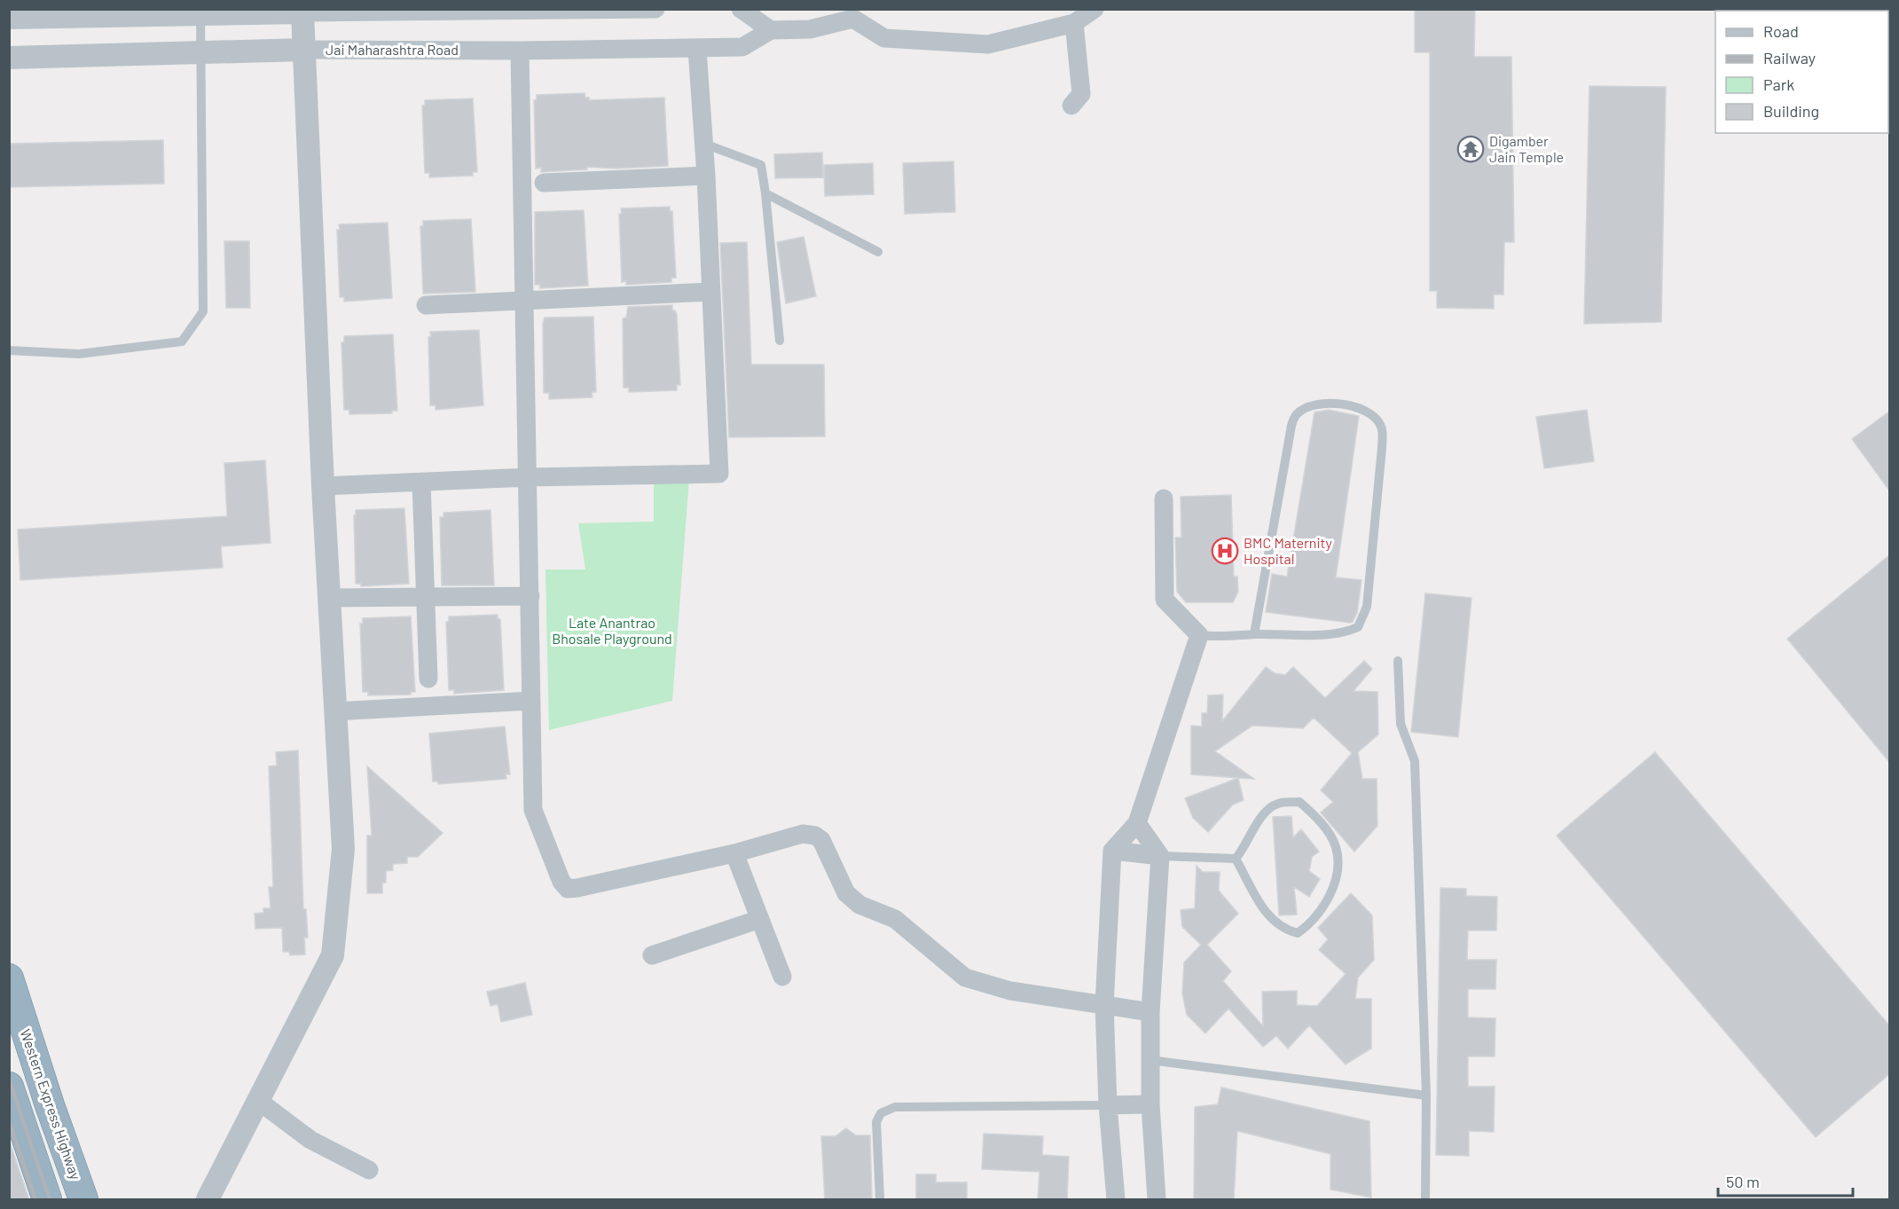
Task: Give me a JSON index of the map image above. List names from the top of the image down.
{
  "streets": {
    "highway": ["Western Express Highway"],
    "street": ["Jai Maharashtra Road"]
  },
  "parks": ["Late Anantrao Bhosale Playground"],
  "places": {
    "temple": ["Digamber Jain Temple"],
    "hospital": ["BMC Maternity Hospital"]
  },
  "legend": [
    "Road",
    "Railway",
    "Park",
    "Building"
  ],
  "scale_bar": "50 m"
}
